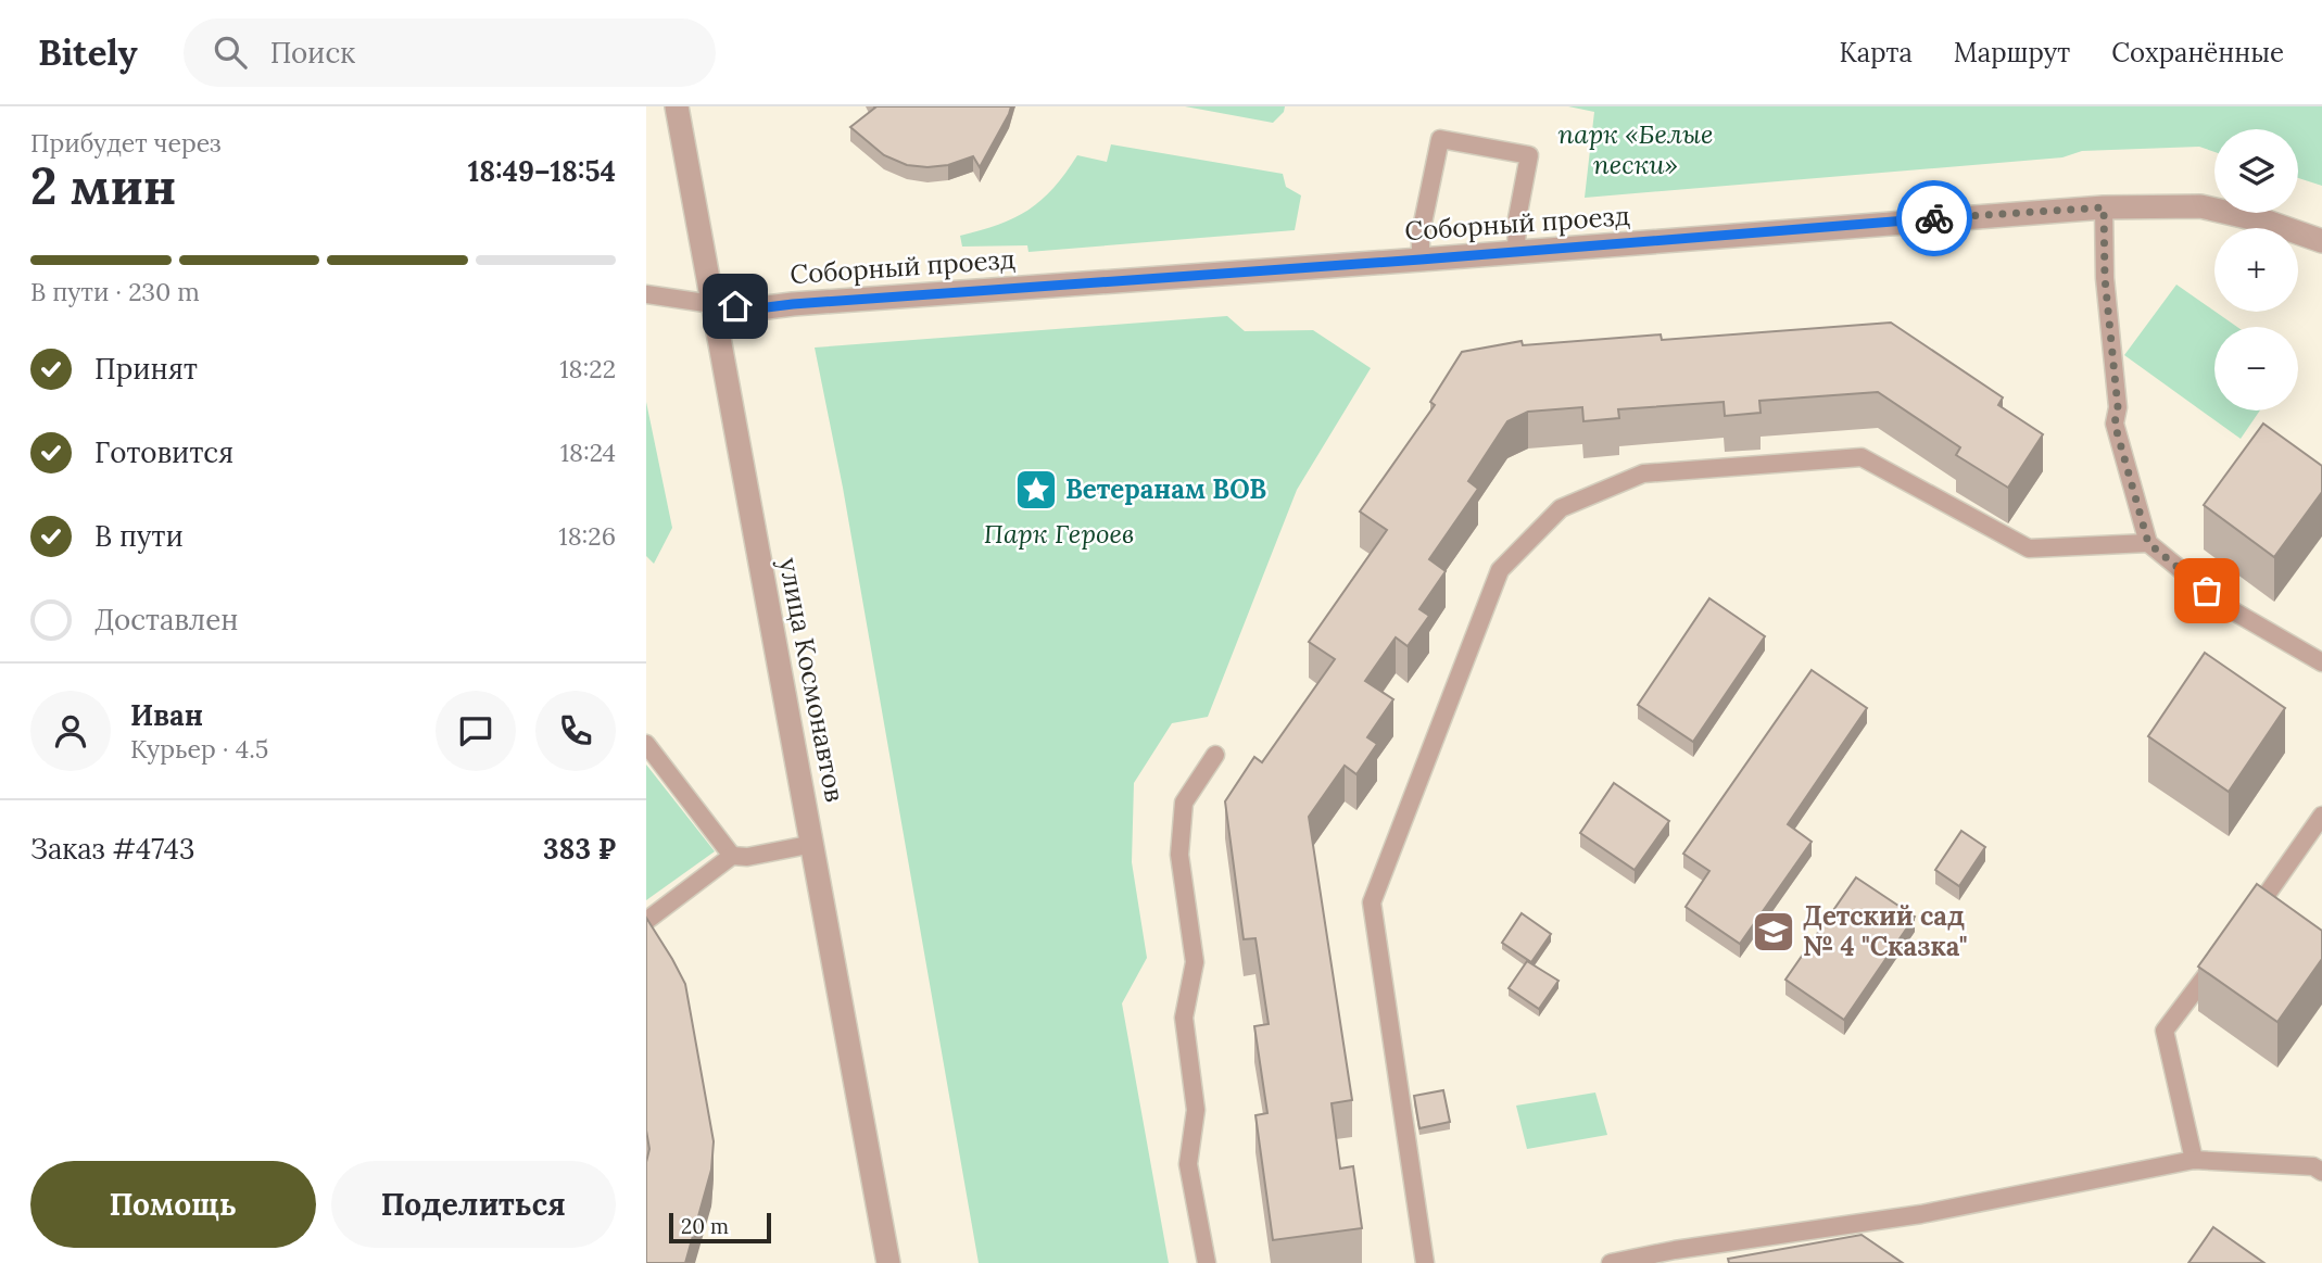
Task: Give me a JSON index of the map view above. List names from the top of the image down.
{
  "streets": {
    "street": ["Соборный проезд", "улица Космонавтов"]
  },
  "crossings": [
    ["Соборный проезд", "улица Космонавтов"]
  ],
  "parks": ["парк «Белые пески»", "Парк Героев"],
  "places": {
    "place": ["Ветеранам ВОВ"],
    "school or university": ["Детский сад № 4 \"Сказка\""]
  },
  "scale_bar": "20 m",
  "page": {
    "header": "Bitely",
    "search": "Поиск",
    "nav": ["Карта", "Маршрут", "Сохранённые"],
    "heading": ["2 мин", "Прибудет через", "18:49–18:54"],
    "panel": [
      "Иван",
      "Курьер · 4.5",
      "Заказ #4743",
      "383 ₽"
    ],
    "map_buttons": ["+", "−"],
    "bar": "В пути · 230 m",
    "list": [
      ["Принят", "18:22"],
      ["Готовится", "18:24"],
      ["В пути", "18:26"],
      "Доставлен"
    ],
    "buttons": ["Помощь", "Поделиться"],
    "scale": "20 m"
  }
}
